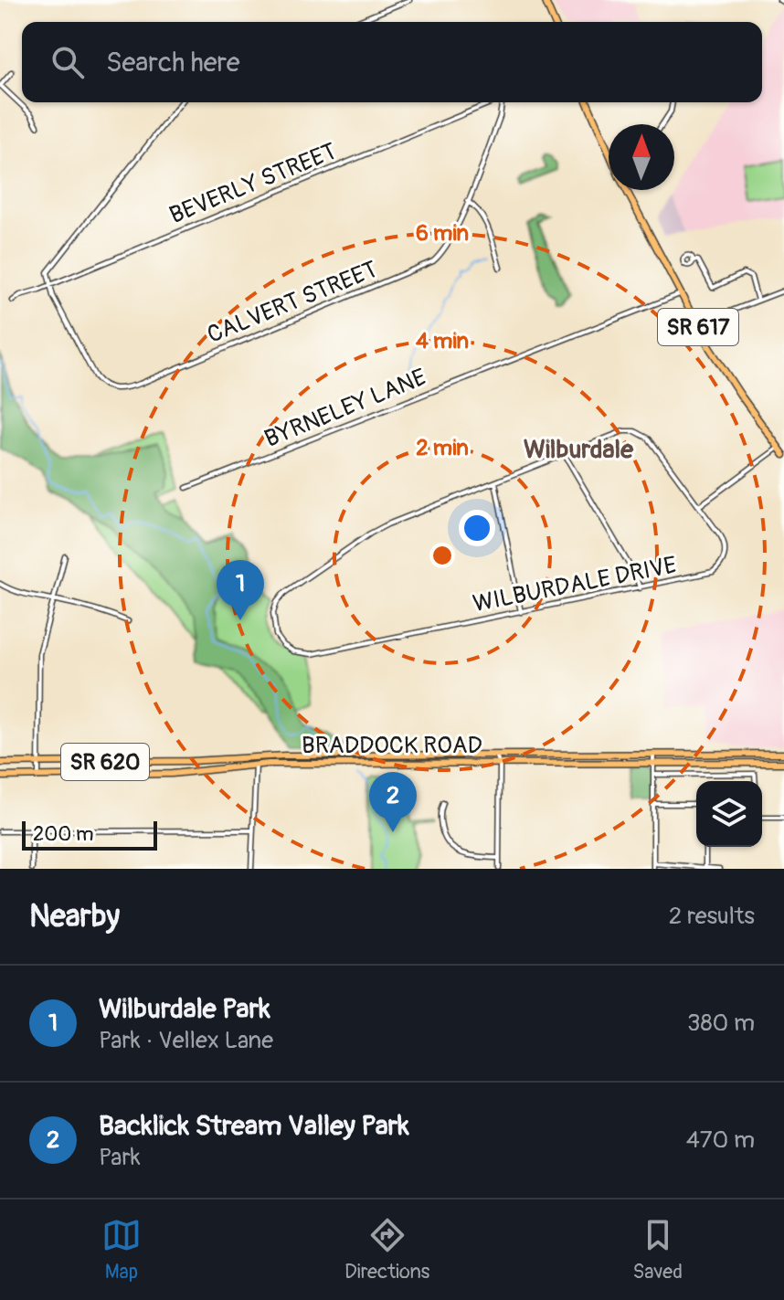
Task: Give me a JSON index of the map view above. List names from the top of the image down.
{
  "streets": {
    "main road": ["SR 617", "BRADDOCK ROAD", "SR 620"],
    "street": [
      "BEVERLY STREET",
      "CALVERT STREET",
      "BYRNELEY LANE",
      "WILBURDALE DRIVE"
    ]
  },
  "crossings": [
    ["BEVERLY STREET", "CALVERT STREET"],
    ["SR 617", "BYRNELEY LANE"]
  ],
  "districts": ["Wilburdale"],
  "scale_bar": "200 m",
  "north": "top",
  "page": {
    "search": "Search here",
    "pins": ["1", "2"],
    "scale": "200 m",
    "heading": ["Nearby", "2 results"],
    "list": [
      {
        "mark": "1",
        "name": "Wilburdale Park",
        "note": "Park · Vellex Lane",
        "value": "380 m"
      },
      {
        "mark": "2",
        "name": "Backlick Stream Valley Park",
        "note": "Park",
        "value": "470 m"
      }
    ],
    "nav": ["Map", "Directions", "Saved"]
  },
  "rings": ["6 min", "4 min", "2 min"]
}
